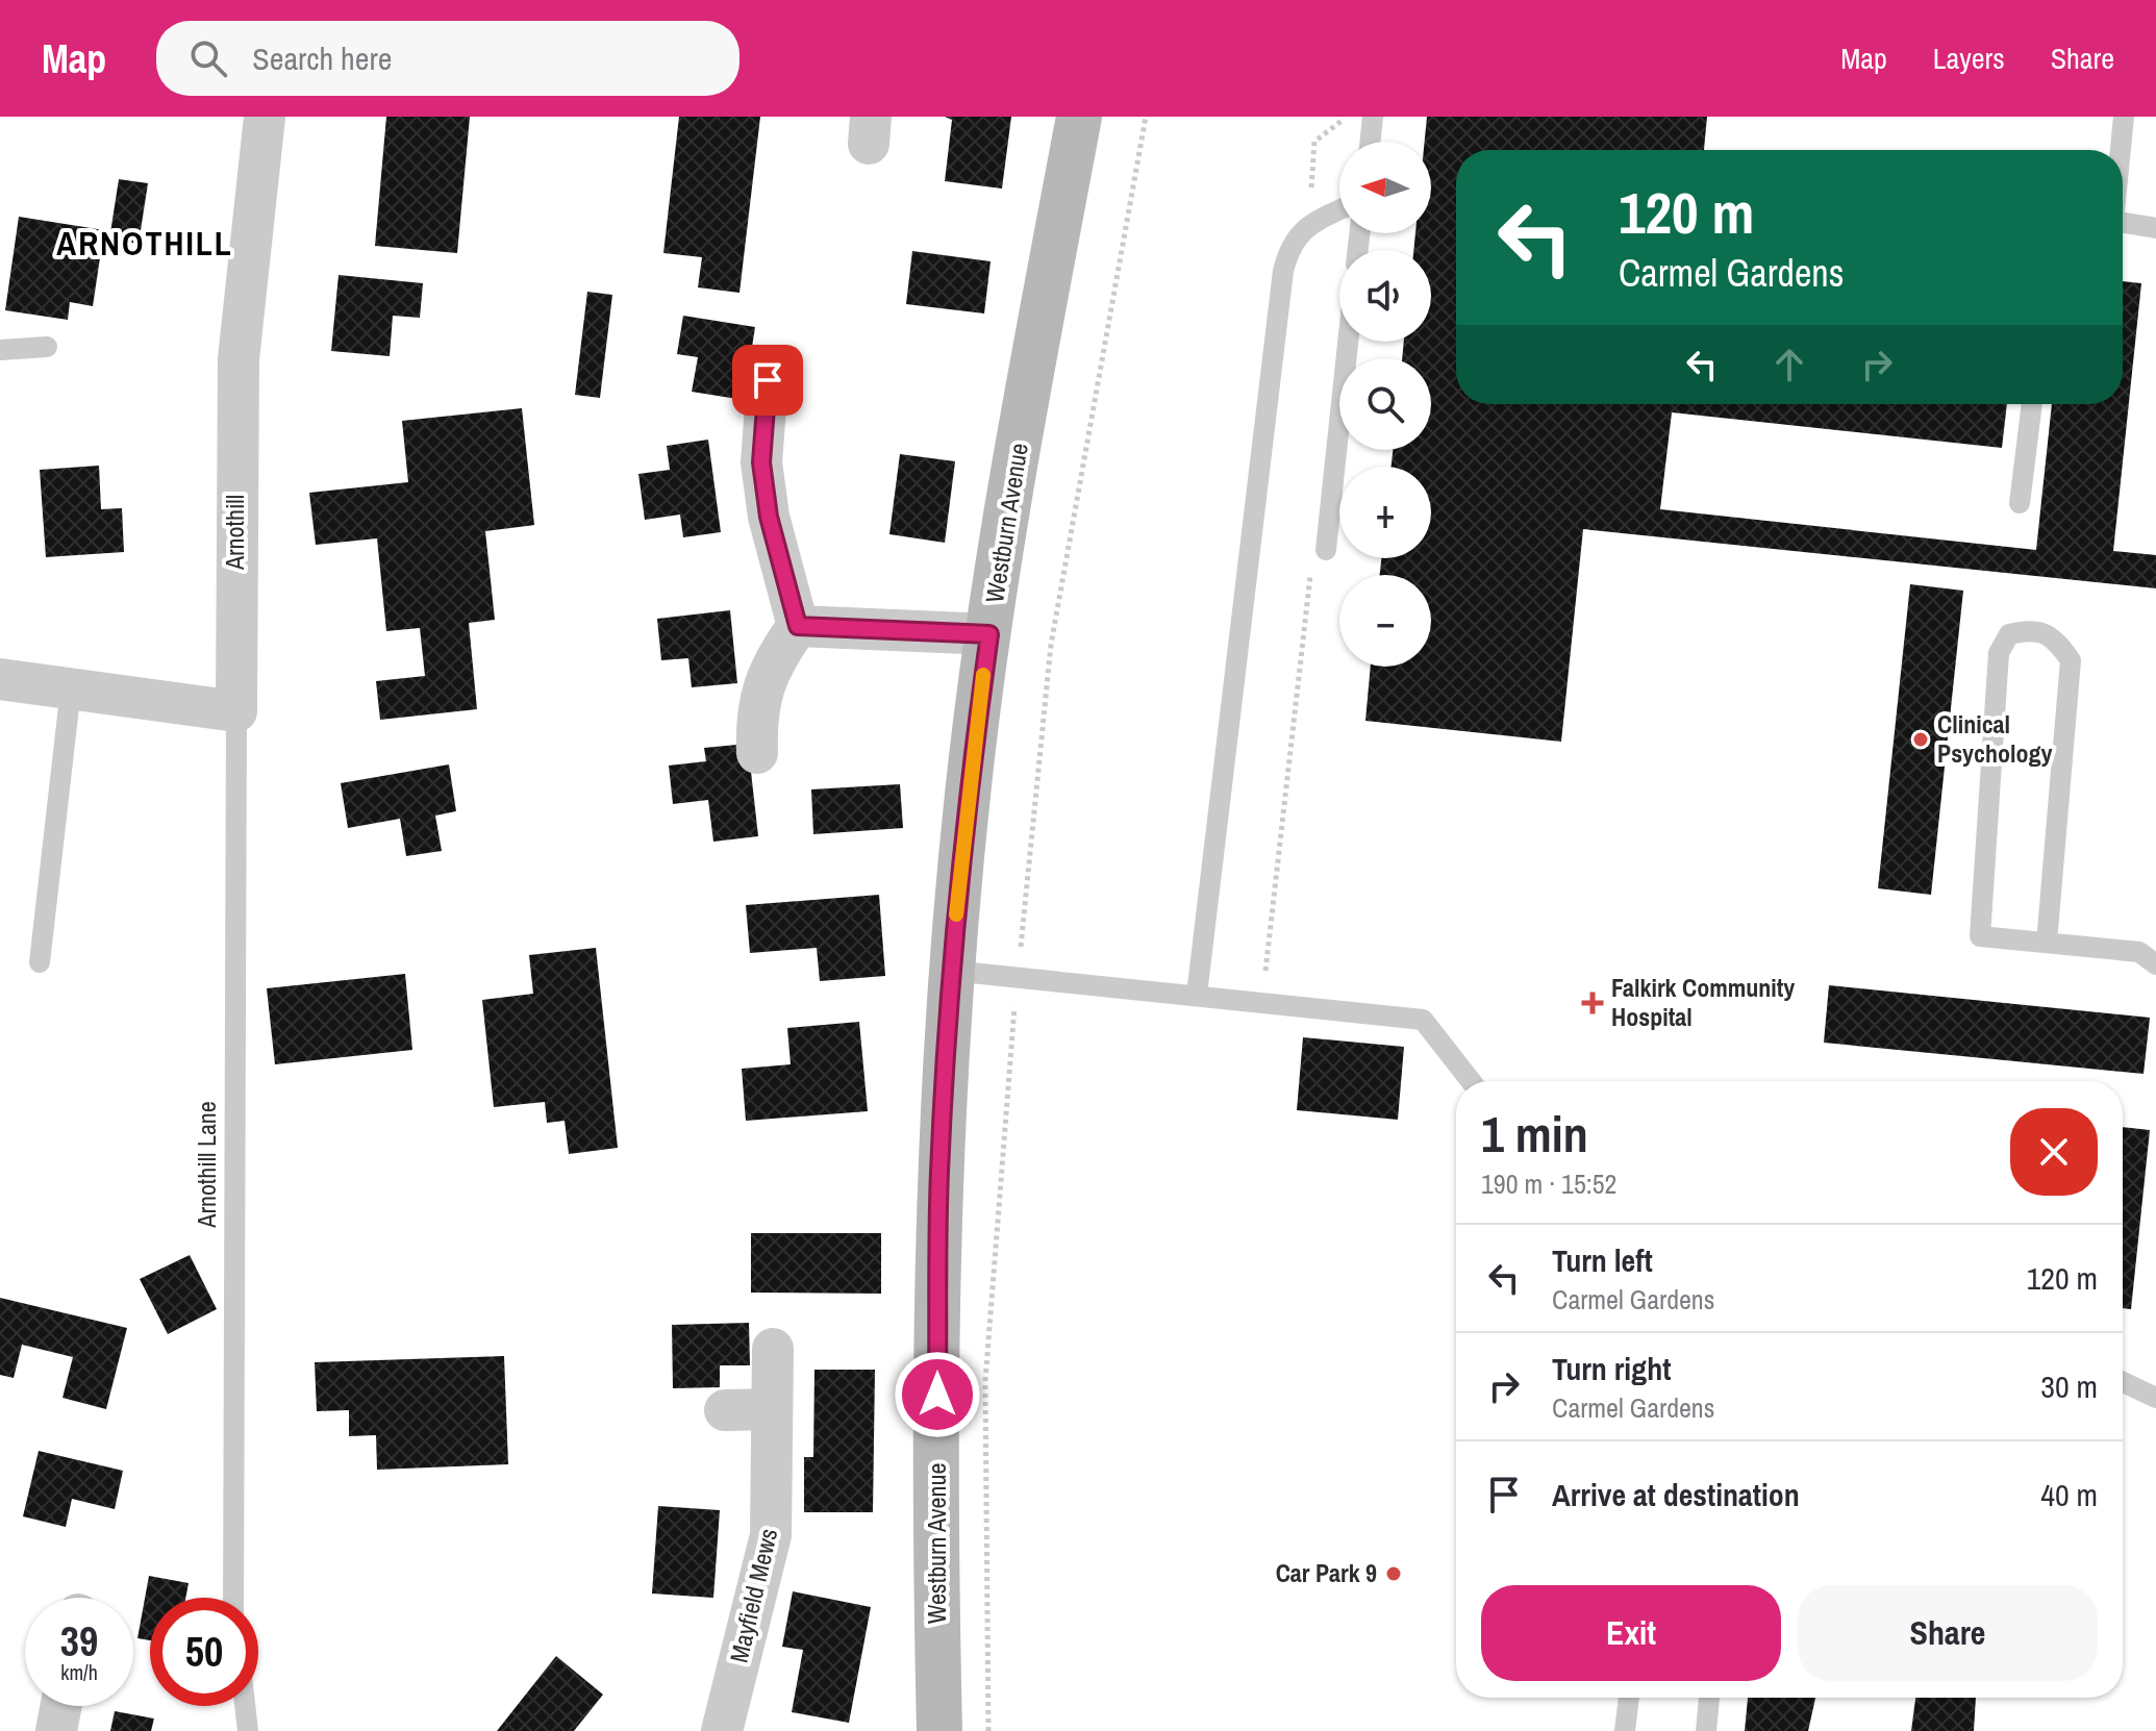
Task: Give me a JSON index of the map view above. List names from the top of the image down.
{
  "streets": {
    "main road": ["Westburn Avenue"],
    "street": ["Arnothill", "Mayfield Mews"],
    "lane": ["Arnothill Lane"]
  },
  "crossings": [
    ["Arnothill", "Arnothill Lane"]
  ],
  "districts": ["ARNOTHILL"],
  "places": {
    "other": ["Clinical Psychology", "Car Park 9"],
    "health": ["Falkirk Community Hospital"]
  },
  "north": "left",
  "page": {
    "header": "Map",
    "search": "Search here",
    "nav": ["Map", "Layers", "Share"],
    "map_buttons": ["+", "−"],
    "turn": ["120 m", "Carmel Gardens"],
    "heading": ["1 min", "190 m · 15:52"],
    "list": [
      {
        "name": "Turn left",
        "note": "Carmel Gardens",
        "value": "120 m"
      },
      {
        "name": "Turn right",
        "note": "Carmel Gardens",
        "value": "30 m"
      },
      {
        "name": "Arrive at destination",
        "value": "40 m"
      }
    ],
    "buttons": ["Exit", "Share"],
    "speed": "39 km/h",
    "limit": "50"
  }
}
